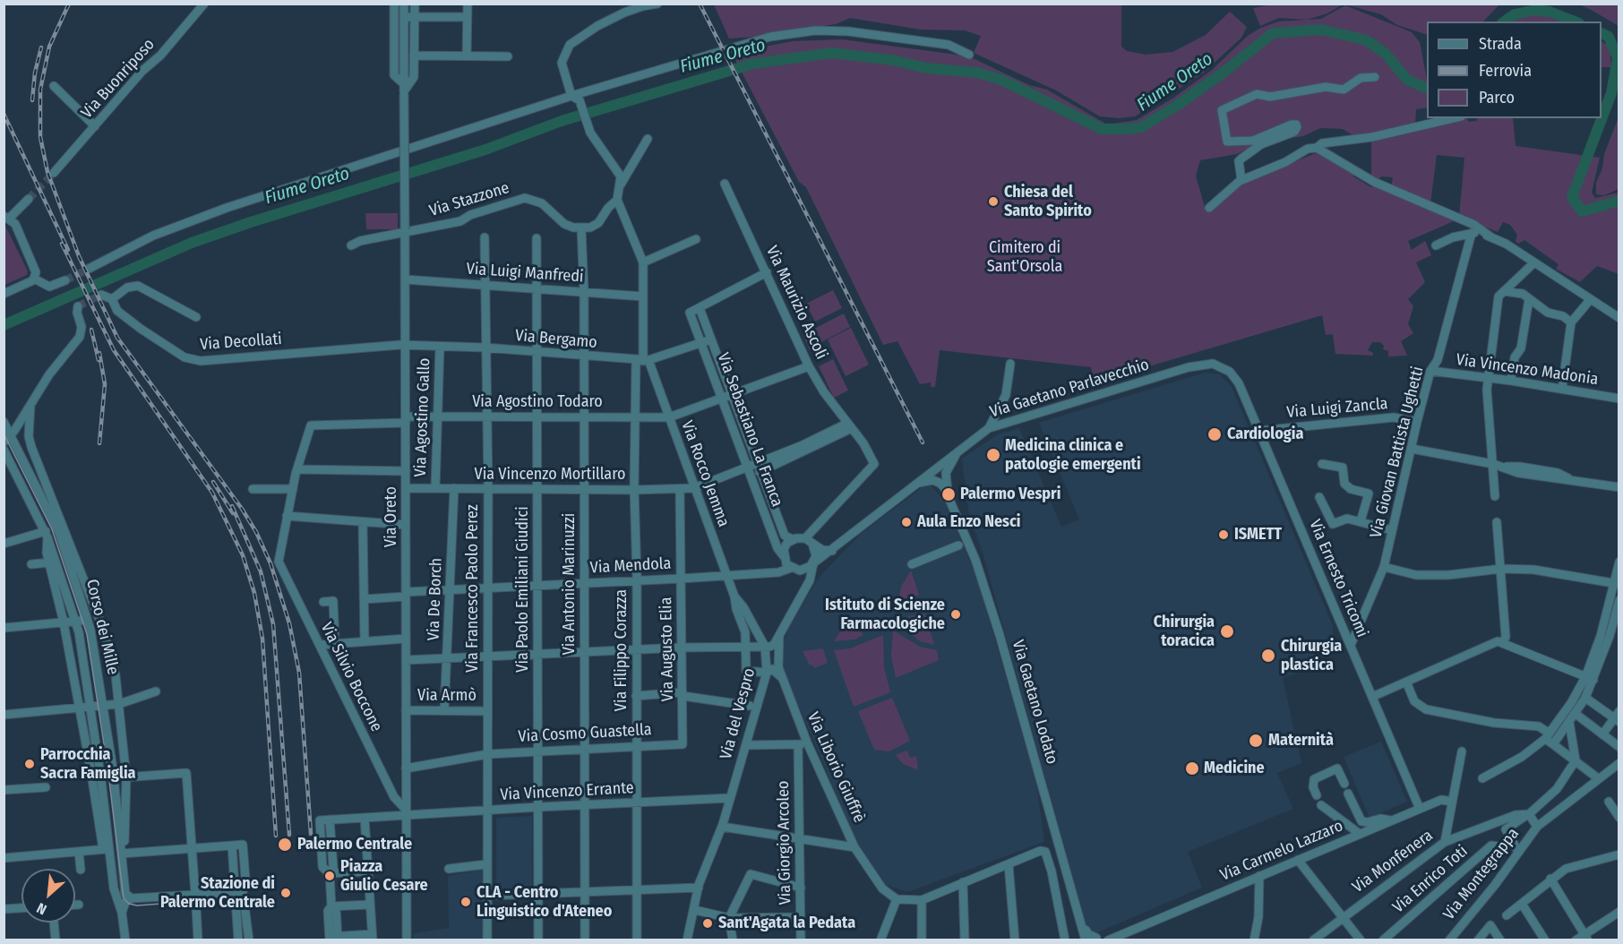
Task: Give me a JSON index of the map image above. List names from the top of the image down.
{
  "streets": {
    "street": [
      "Via Buonriposo",
      "Via Stazzone",
      "Via Luigi Manfredi",
      "Via Maurizio Ascoli",
      "Via Bergamo",
      "Via Decollati",
      "Via Vincenzo Madonia",
      "Via Gaetano Parlavecchio",
      "Via Agostino Todaro",
      "Via Luigi Zancla",
      "Via Agostino Gallo",
      "Via Sebastiano La Franca",
      "Via Giovan Battista Ughetti",
      "Via Rocco Jemma",
      "Via Vincenzo Mortillaro",
      "Via Oreto",
      "Via Mendola",
      "Via Ernesto Tricomi",
      "Via Antonio Marinuzzi",
      "Via Francesco Paolo Perez",
      "Via Paolo Emiliani Giudici",
      "Via De Borch",
      "Corso dei Mille",
      "Via Augusto Elia",
      "Via Filippo Corazza",
      "Via Silvio Boccone",
      "Via Armò",
      "Via Gaetano Lodato",
      "Via del Vespro",
      "Via Cosmo Guastella",
      "Via Liborio Giuffrè",
      "Via Vincenzo Errante",
      "Via Giorgio Arcoleo",
      "Via Carmelo Lazzaro",
      "Via Monfenera",
      "Via Montegrappa",
      "Via Enrico Toti"
    ]
  },
  "crossings": [
    ["Via Stazzone", "Via Oreto"],
    ["Via Stazzone", "Via Antonio Marinuzzi"],
    ["Via Luigi Manfredi", "Via Oreto"],
    ["Via Luigi Manfredi", "Via Antonio Marinuzzi"],
    ["Via Luigi Manfredi", "Via Francesco Paolo Perez"],
    ["Via Luigi Manfredi", "Via Paolo Emiliani Giudici"],
    ["Via Luigi Manfredi", "Via Filippo Corazza"],
    ["Via Maurizio Ascoli", "Via Agostino Todaro"],
    ["Via Maurizio Ascoli", "Via Sebastiano La Franca"],
    ["Via Maurizio Ascoli", "Via Vincenzo Mortillaro"],
    ["Via Maurizio Ascoli", "Via Mendola"],
    ["Via Bergamo", "Via Decollati"],
    ["Via Bergamo", "Via Agostino Gallo"],
    ["Via Bergamo", "Via Sebastiano La Franca"],
    ["Via Bergamo", "Via Rocco Jemma"],
    ["Via Bergamo", "Via Oreto"],
    ["Via Bergamo", "Via Antonio Marinuzzi"],
    ["Via Bergamo", "Via Francesco Paolo Perez"],
    ["Via Bergamo", "Via Paolo Emiliani Giudici"],
    ["Via Bergamo", "Via Filippo Corazza"],
    ["Via Decollati", "Via Oreto"],
    ["Via Vincenzo Madonia", "Via Giovan Battista Ughetti"],
    ["Via Gaetano Parlavecchio", "Via Ernesto Tricomi"],
    ["Via Gaetano Parlavecchio", "Via Gaetano Lodato"],
    ["Via Agostino Todaro", "Via Agostino Gallo"],
    ["Via Agostino Todaro", "Via Sebastiano La Franca"],
    ["Via Agostino Todaro", "Via Rocco Jemma"],
    ["Via Agostino Todaro", "Via Oreto"],
    ["Via Agostino Todaro", "Via Antonio Marinuzzi"],
    ["Via Agostino Todaro", "Via Francesco Paolo Perez"],
    ["Via Agostino Todaro", "Via Paolo Emiliani Giudici"],
    ["Via Agostino Todaro", "Via Filippo Corazza"],
    ["Via Luigi Zancla", "Via Giovan Battista Ughetti"],
    ["Via Luigi Zancla", "Via Ernesto Tricomi"],
    ["Via Agostino Gallo", "Via Vincenzo Mortillaro"],
    ["Via Sebastiano La Franca", "Via Vincenzo Mortillaro"],
    ["Via Sebastiano La Franca", "Via Mendola"],
    ["Via Giovan Battista Ughetti", "Via Ernesto Tricomi"],
    ["Via Rocco Jemma", "Via Vincenzo Mortillaro"],
    ["Via Rocco Jemma", "Via Mendola"],
    ["Via Rocco Jemma", "Via Filippo Corazza"],
    ["Via Rocco Jemma", "Via del Vespro"],
    ["Via Vincenzo Mortillaro", "Via Oreto"],
    ["Via Vincenzo Mortillaro", "Via Antonio Marinuzzi"],
    ["Via Vincenzo Mortillaro", "Via Francesco Paolo Perez"],
    ["Via Vincenzo Mortillaro", "Via Paolo Emiliani Giudici"],
    ["Via Vincenzo Mortillaro", "Via De Borch"],
    ["Via Vincenzo Mortillaro", "Via Augusto Elia"],
    ["Via Vincenzo Mortillaro", "Via Filippo Corazza"],
    ["Via Oreto", "Via Mendola"],
    ["Via Oreto", "Via Silvio Boccone"],
    ["Via Oreto", "Via Armò"],
    ["Via Oreto", "Via Cosmo Guastella"],
    ["Via Oreto", "Via Vincenzo Errante"],
    ["Via Mendola", "Via Antonio Marinuzzi"],
    ["Via Mendola", "Via Francesco Paolo Perez"],
    ["Via Mendola", "Via Paolo Emiliani Giudici"],
    ["Via Mendola", "Via De Borch"],
    ["Via Mendola", "Via Augusto Elia"],
    ["Via Mendola", "Via Filippo Corazza"],
    ["Via Ernesto Tricomi", "Via Carmelo Lazzaro"],
    ["Via Antonio Marinuzzi", "Via Cosmo Guastella"],
    ["Via Antonio Marinuzzi", "Via Vincenzo Errante"],
    ["Via Francesco Paolo Perez", "Via Armò"],
    ["Via Francesco Paolo Perez", "Via Cosmo Guastella"],
    ["Via Francesco Paolo Perez", "Via Vincenzo Errante"],
    ["Via Paolo Emiliani Giudici", "Via Cosmo Guastella"],
    ["Via Paolo Emiliani Giudici", "Via Vincenzo Errante"],
    ["Via De Borch", "Via Armò"],
    ["Via Augusto Elia", "Via Cosmo Guastella"],
    ["Via Filippo Corazza", "Via Cosmo Guastella"],
    ["Via Filippo Corazza", "Via Vincenzo Errante"],
    ["Via Silvio Boccone", "Via Vincenzo Errante"],
    ["Via del Vespro", "Via Vincenzo Errante"]
  ],
  "water": ["Fiume Oreto"],
  "parks": ["Cimitero di Sant'Orsola"],
  "places": [
    "Chiesa del Santo Spirito",
    "Cardiologia",
    "Medicina clinica e patologie emergenti",
    "Palermo Vespri",
    "Aula Enzo Nesci",
    "ISMETT",
    "Istituto di Scienze Farmacologiche",
    "Chirurgia toracica",
    "Chirurgia plastica",
    "Maternità",
    "Parrocchia Sacra Famiglia",
    "Medicine",
    "Palermo Centrale",
    "Piazza Giulio Cesare",
    "Stazione di Palermo Centrale",
    "CLA - Centro Linguistico d'Ateneo",
    "Sant'Agata la Pedata"
  ],
  "legend": ["Strada", "Ferrovia", "Parco"],
  "north": "bottom left"
}
